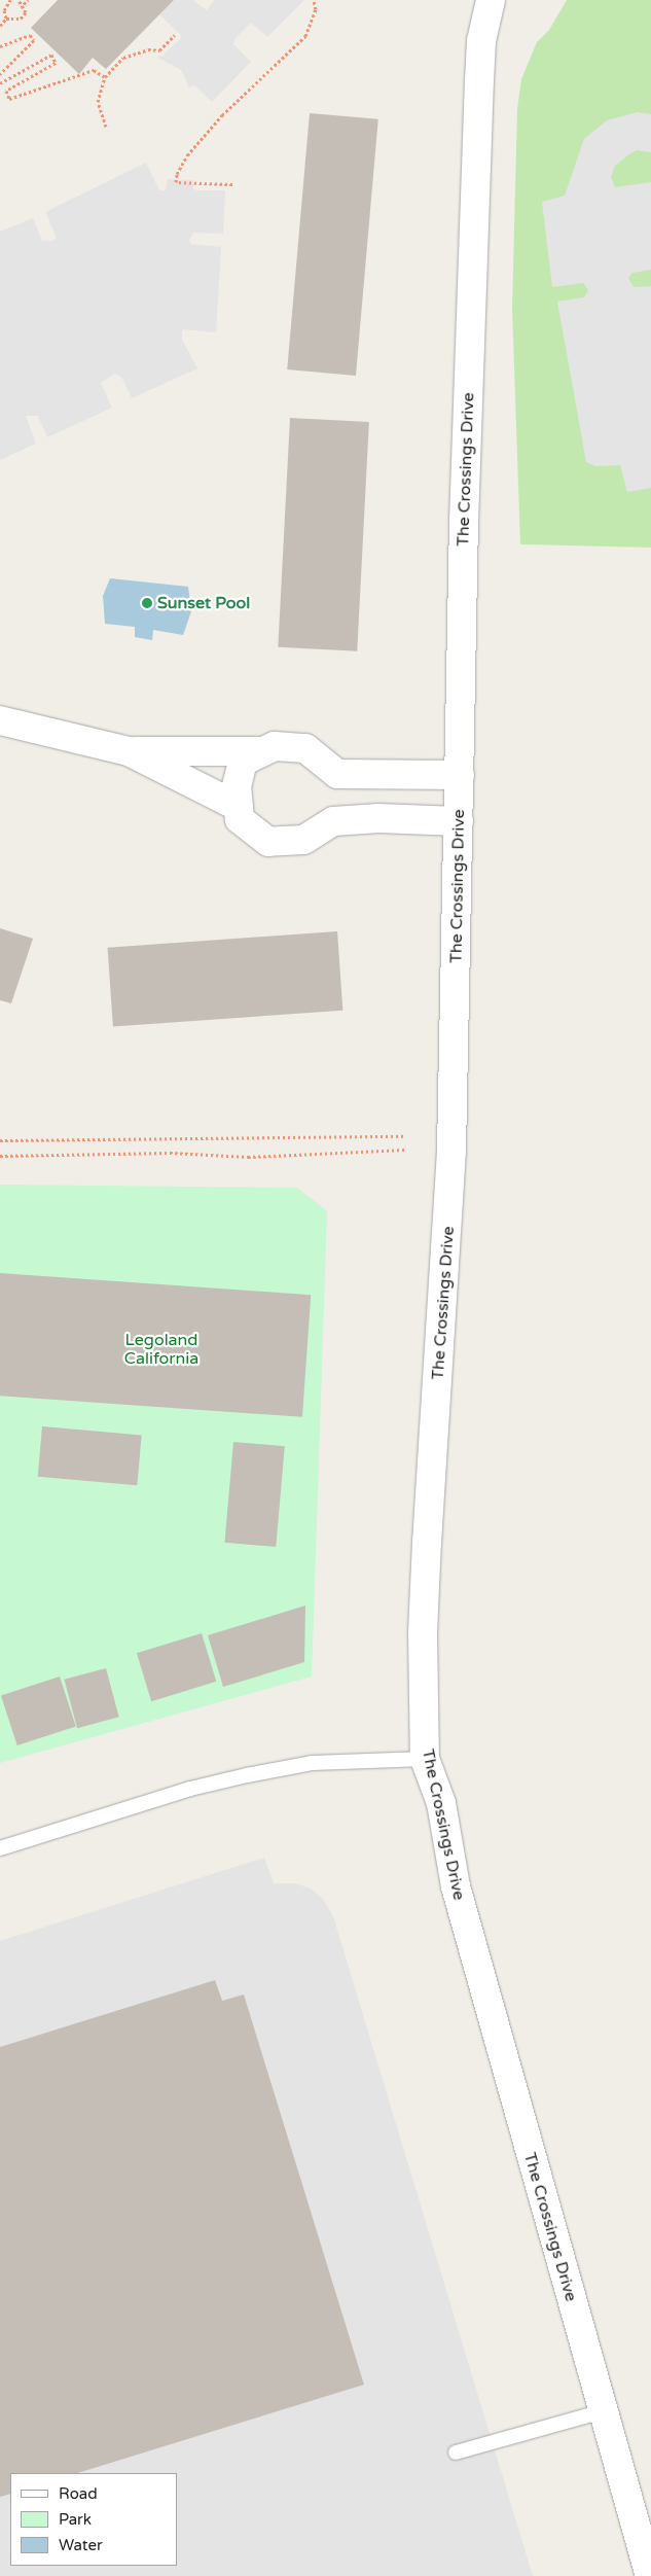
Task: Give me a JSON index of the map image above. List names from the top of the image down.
{
  "streets": {
    "street": ["The Crossings Drive"]
  },
  "parks": ["Legoland California"],
  "places": ["Sunset Pool"],
  "legend": ["Road", "Park", "Water"]
}
